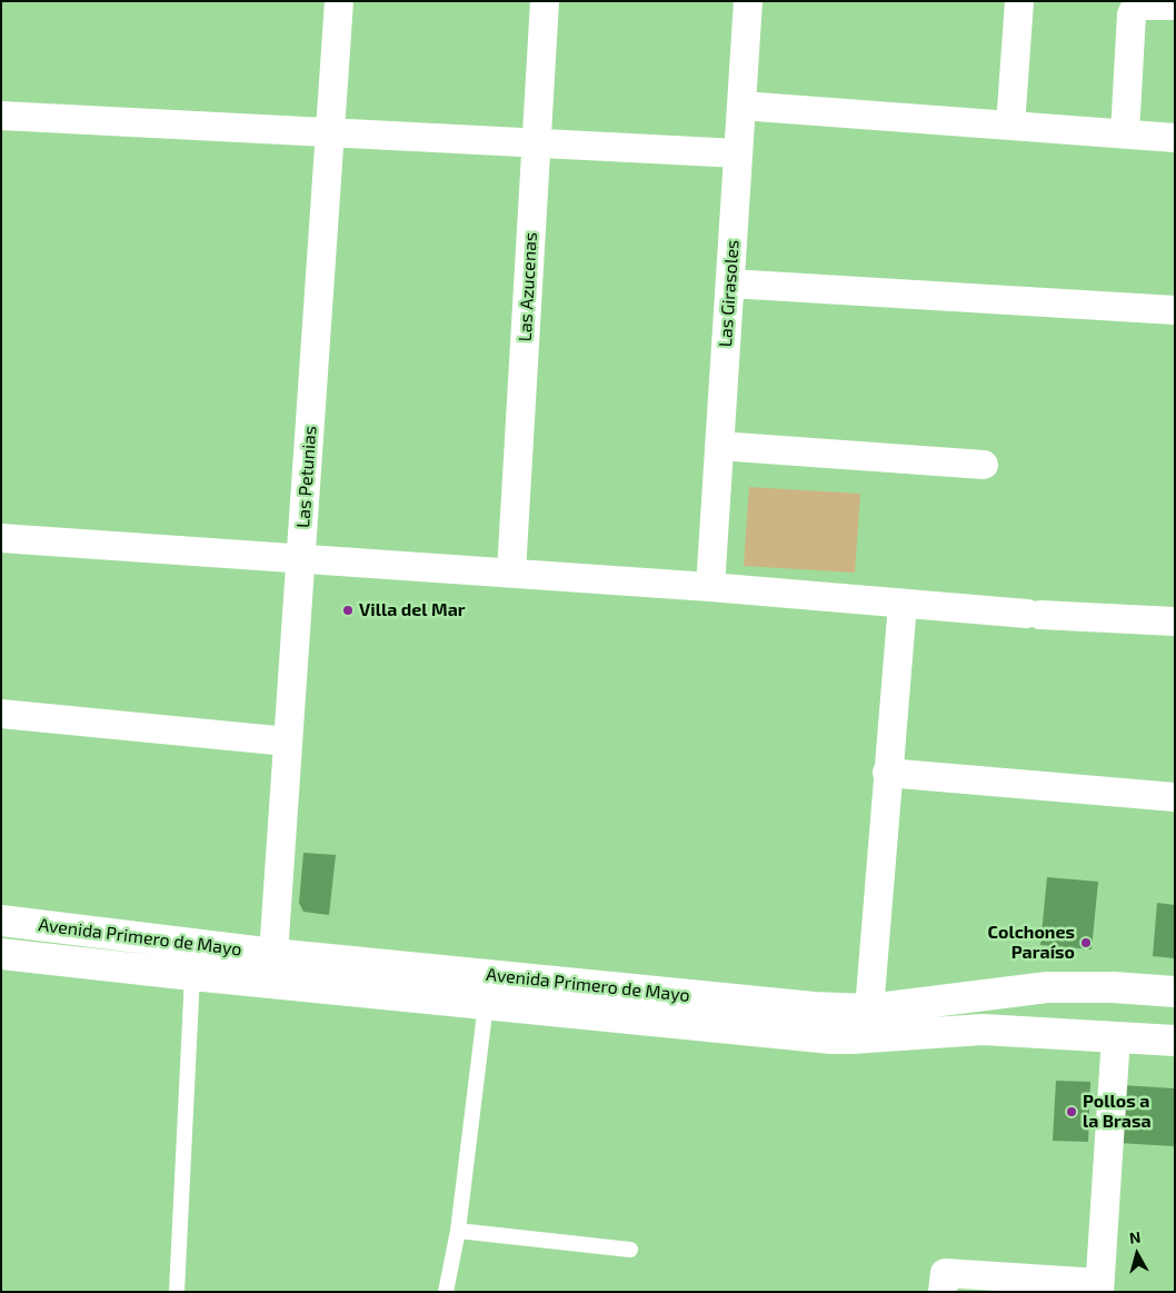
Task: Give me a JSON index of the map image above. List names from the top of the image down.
{
  "streets": {
    "street": [
      "Las Azucenas",
      "Las Girasoles",
      "Las Petunias",
      "Avenida Primero de Mayo"
    ]
  },
  "crossings": [
    ["Las Petunias", "Avenida Primero de Mayo"]
  ],
  "places": ["Villa del Mar", "Colchones Paraíso", "Pollos a la Brasa"],
  "north": "top"
}
